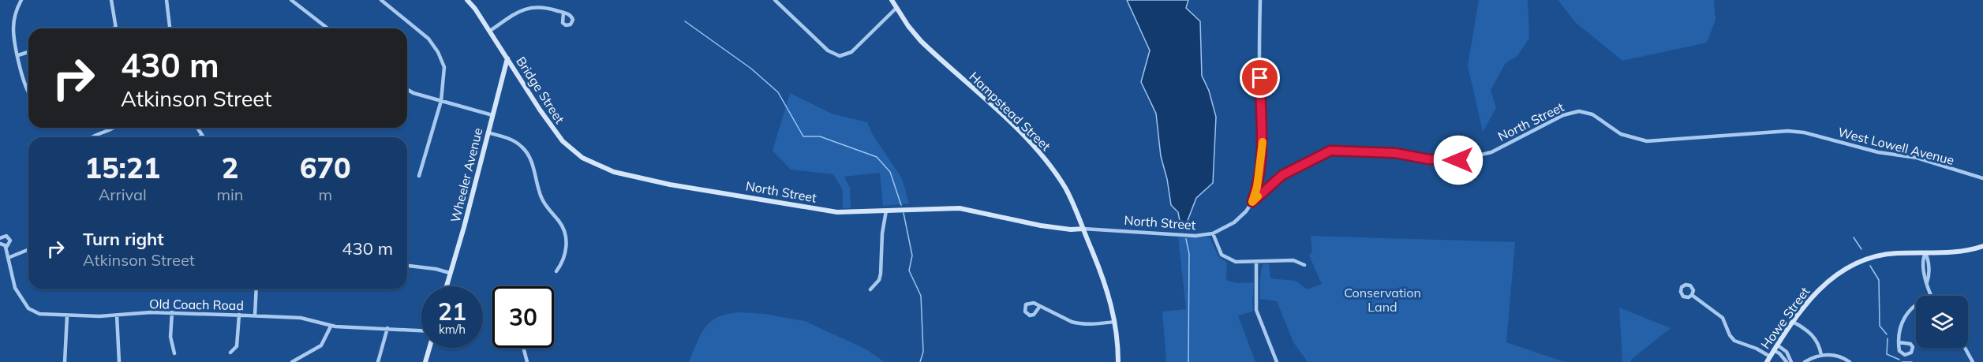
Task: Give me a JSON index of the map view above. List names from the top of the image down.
{
  "streets": {
    "street": [
      "Bridge Street",
      "Hampstead Street",
      "North Street",
      "West Lowell Avenue",
      "Wheeler Avenue",
      "Old Coach Road",
      "Howe Street"
    ]
  },
  "crossings": [
    ["Bridge Street", "North Street"],
    ["Bridge Street", "Wheeler Avenue"],
    ["Hampstead Street", "North Street"],
    ["North Street", "West Lowell Avenue"]
  ],
  "parks": ["Conservation Land"],
  "page": {
    "turn": ["430 m", "Atkinson Street"],
    "eta": [
      "15:21",
      "Arrival",
      "2",
      "min",
      "670",
      "m"
    ],
    "list": [
      {
        "name": "Turn right",
        "note": "Atkinson Street",
        "value": "430 m"
      }
    ],
    "speed": "21 km/h",
    "limit": "30"
  }
}
